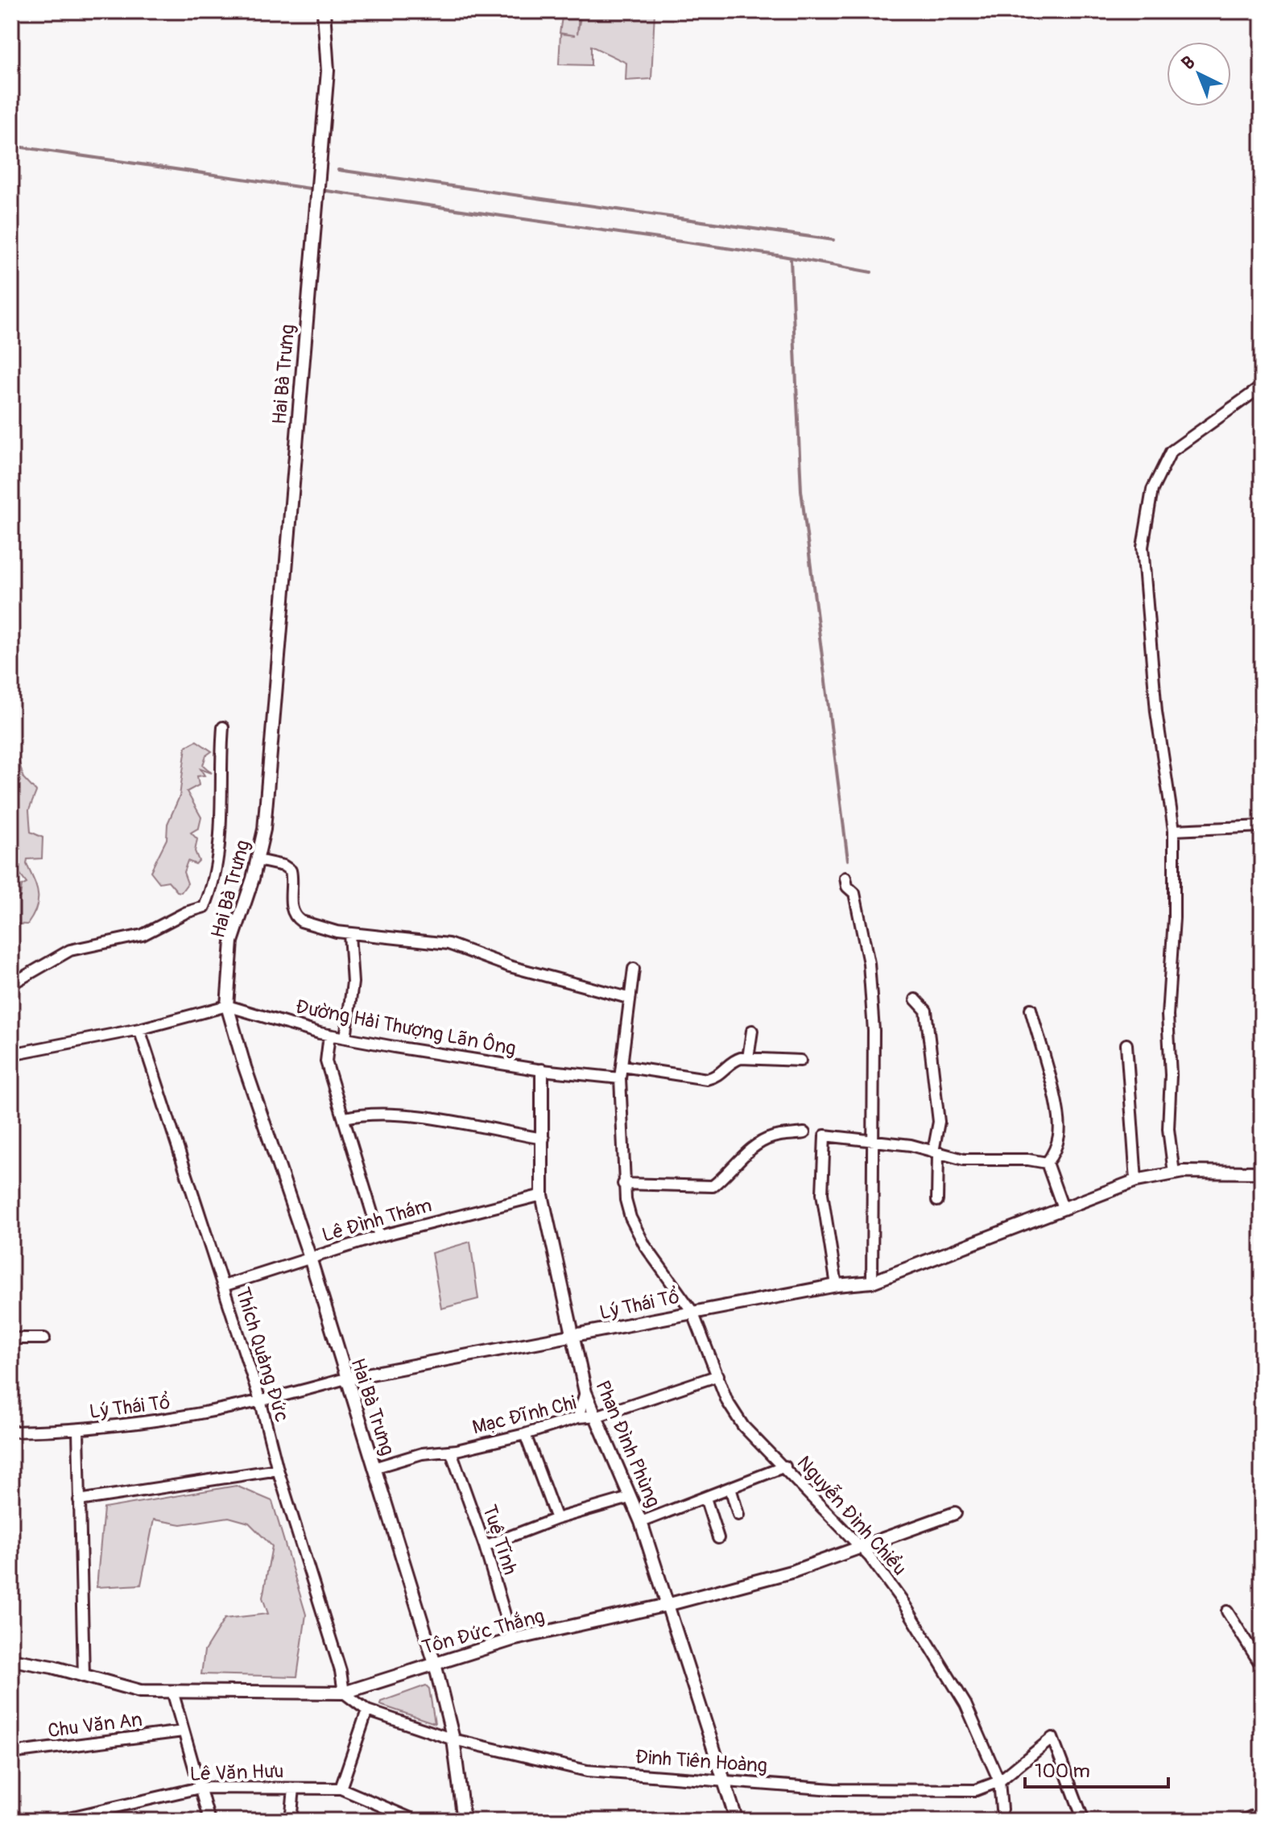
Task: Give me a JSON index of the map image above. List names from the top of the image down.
{
  "streets": {
    "street": [
      "Hai Bà Trưng",
      "Đường Hải Thượng Lãn Ông",
      "Lê Đình Thám",
      "Lý Thái Tổ",
      "Thích Quảng Đức",
      "Mạc Đĩnh Chi",
      "Phan Đình Phùng",
      "Nguyễn Đình Chiểu",
      "Tuệ Tĩnh",
      "Tôn Đức Thắng",
      "Chu Văn An",
      "Đinh Tiên Hoàng",
      "Lê Văn Hưu"
    ]
  },
  "crossings": [
    ["Hai Bà Trưng", "Đường Hải Thượng Lãn Ông"],
    ["Hai Bà Trưng", "Lê Đình Thám"],
    ["Hai Bà Trưng", "Lý Thái Tổ"],
    ["Hai Bà Trưng", "Mạc Đĩnh Chi"],
    ["Hai Bà Trưng", "Tôn Đức Thắng"],
    ["Hai Bà Trưng", "Đinh Tiên Hoàng"],
    ["Đường Hải Thượng Lãn Ông", "Phan Đình Phùng"],
    ["Đường Hải Thượng Lãn Ông", "Nguyễn Đình Chiểu"],
    ["Lê Đình Thám", "Thích Quảng Đức"],
    ["Lê Đình Thám", "Phan Đình Phùng"],
    ["Lý Thái Tổ", "Thích Quảng Đức"],
    ["Lý Thái Tổ", "Phan Đình Phùng"],
    ["Lý Thái Tổ", "Nguyễn Đình Chiểu"],
    ["Thích Quảng Đức", "Tôn Đức Thắng"],
    ["Thích Quảng Đức", "Đinh Tiên Hoàng"],
    ["Mạc Đĩnh Chi", "Phan Đình Phùng"],
    ["Mạc Đĩnh Chi", "Nguyễn Đình Chiểu"],
    ["Mạc Đĩnh Chi", "Tuệ Tĩnh"],
    ["Phan Đình Phùng", "Tôn Đức Thắng"],
    ["Phan Đình Phùng", "Đinh Tiên Hoàng"],
    ["Nguyễn Đình Chiểu", "Tôn Đức Thắng"],
    ["Nguyễn Đình Chiểu", "Đinh Tiên Hoàng"],
    ["Tuệ Tĩnh", "Tôn Đức Thắng"],
    ["Tôn Đức Thắng", "Đinh Tiên Hoàng"]
  ],
  "scale_bar": "100 m",
  "north": "top left"
}
